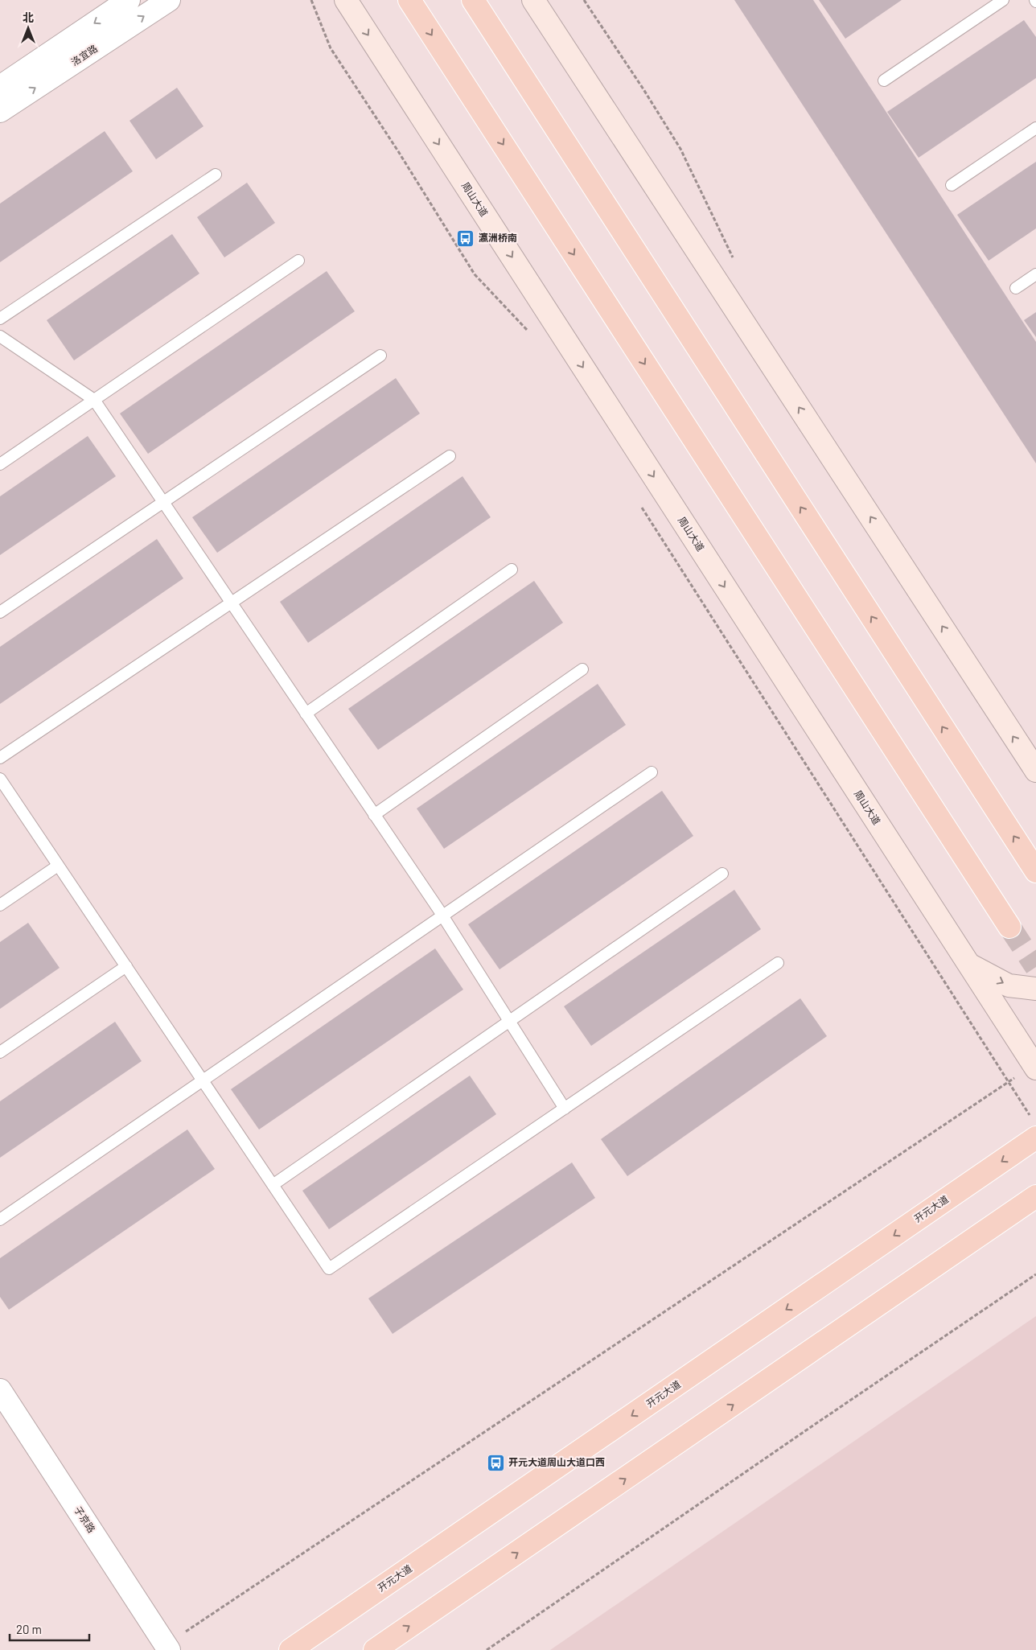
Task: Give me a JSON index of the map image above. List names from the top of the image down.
{
  "streets": {
    "main road": ["周山大道", "开元大道"],
    "street": ["洛宜路", "子京路"]
  },
  "places": {
    "bus stop": ["瀛洲桥南", "开元大道周山大道口西"]
  },
  "scale_bar": "20 m",
  "north": "top"
}
